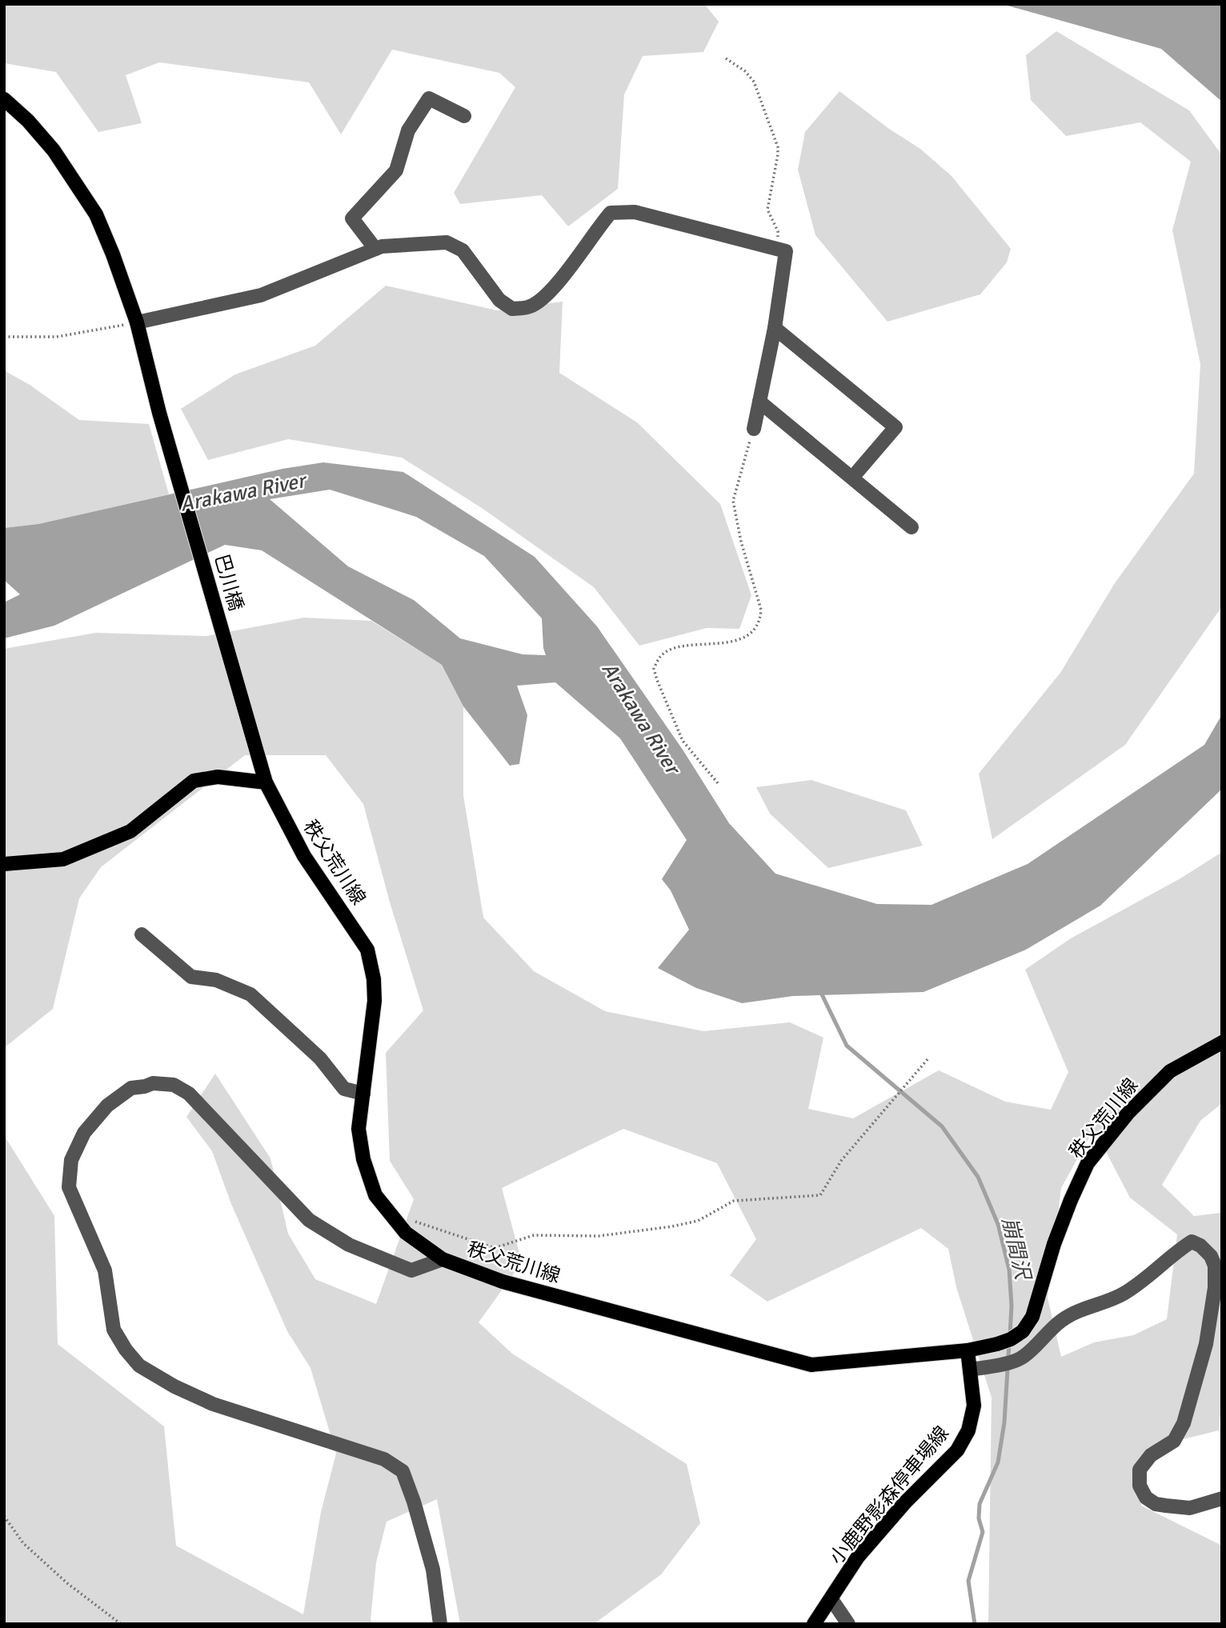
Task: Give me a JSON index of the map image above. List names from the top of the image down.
{
  "streets": {
    "main road": ["巴川橋", "秩父荒川線", "小鹿野影森停車場線"]
  },
  "crossings": [
    ["巴川橋", "秩父荒川線"],
    ["秩父荒川線", "小鹿野影森停車場線"]
  ],
  "water": ["Arakawa River", "崩間沢"]
}
